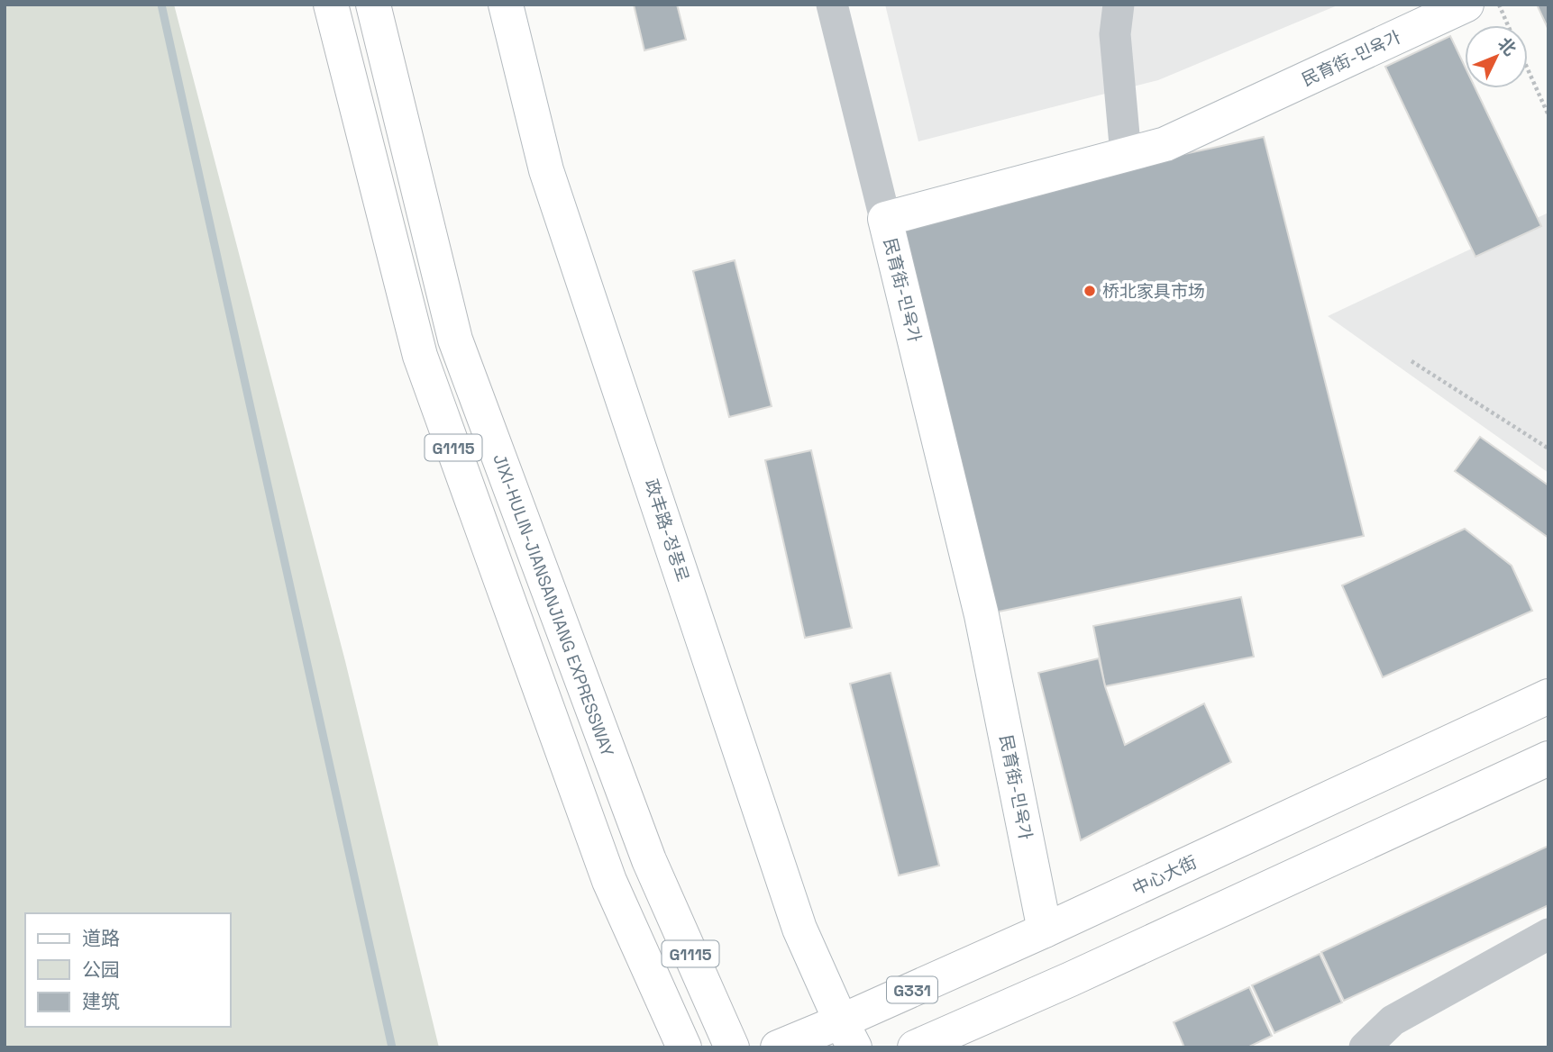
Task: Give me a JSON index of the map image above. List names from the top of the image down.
{
  "streets": {
    "main road": [
      "民育街-민육가",
      "G1115",
      "政丰路-정풍로",
      "JIXI-HULIN-JIANSANJIANG EXPRESSWAY",
      "中心大街",
      "G331"
    ]
  },
  "crossings": [
    ["民育街-민육가", "中心大街"],
    ["政丰路-정풍로", "中心大街"]
  ],
  "places": ["桥北家具市场"],
  "legend": ["道路", "公园", "建筑"],
  "north": "top right"
}
